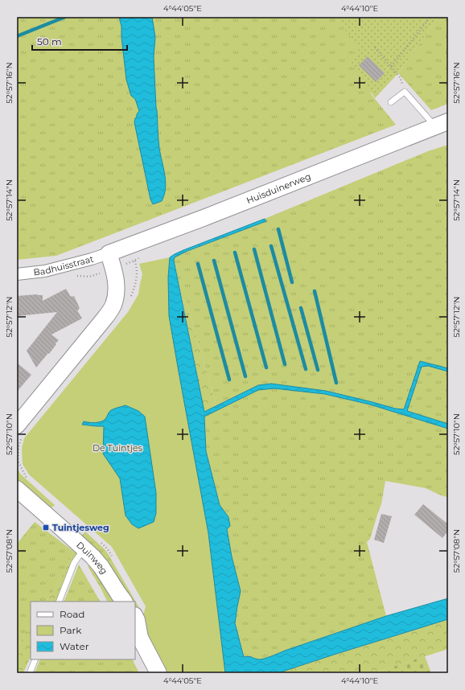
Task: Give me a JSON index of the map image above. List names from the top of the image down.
{
  "streets": {
    "street": ["Huisduinerweg", "Badhuisstraat", "Duinweg"]
  },
  "crossings": [
    ["Huisduinerweg", "Badhuisstraat"]
  ],
  "parks": ["De Tuintjes"],
  "places": {
    "transit": ["Tuintjesweg"]
  },
  "legend": ["Road", "Park", "Water"],
  "scale_bar": "50 m",
  "coordinates": [
    "4°44'05\"E",
    "4°44'10\"E",
    "52°57'16\"N",
    "52°57'14\"N",
    "52°57'12\"N",
    "52°57'10\"N",
    "52°57'08\"N"
  ]
}
